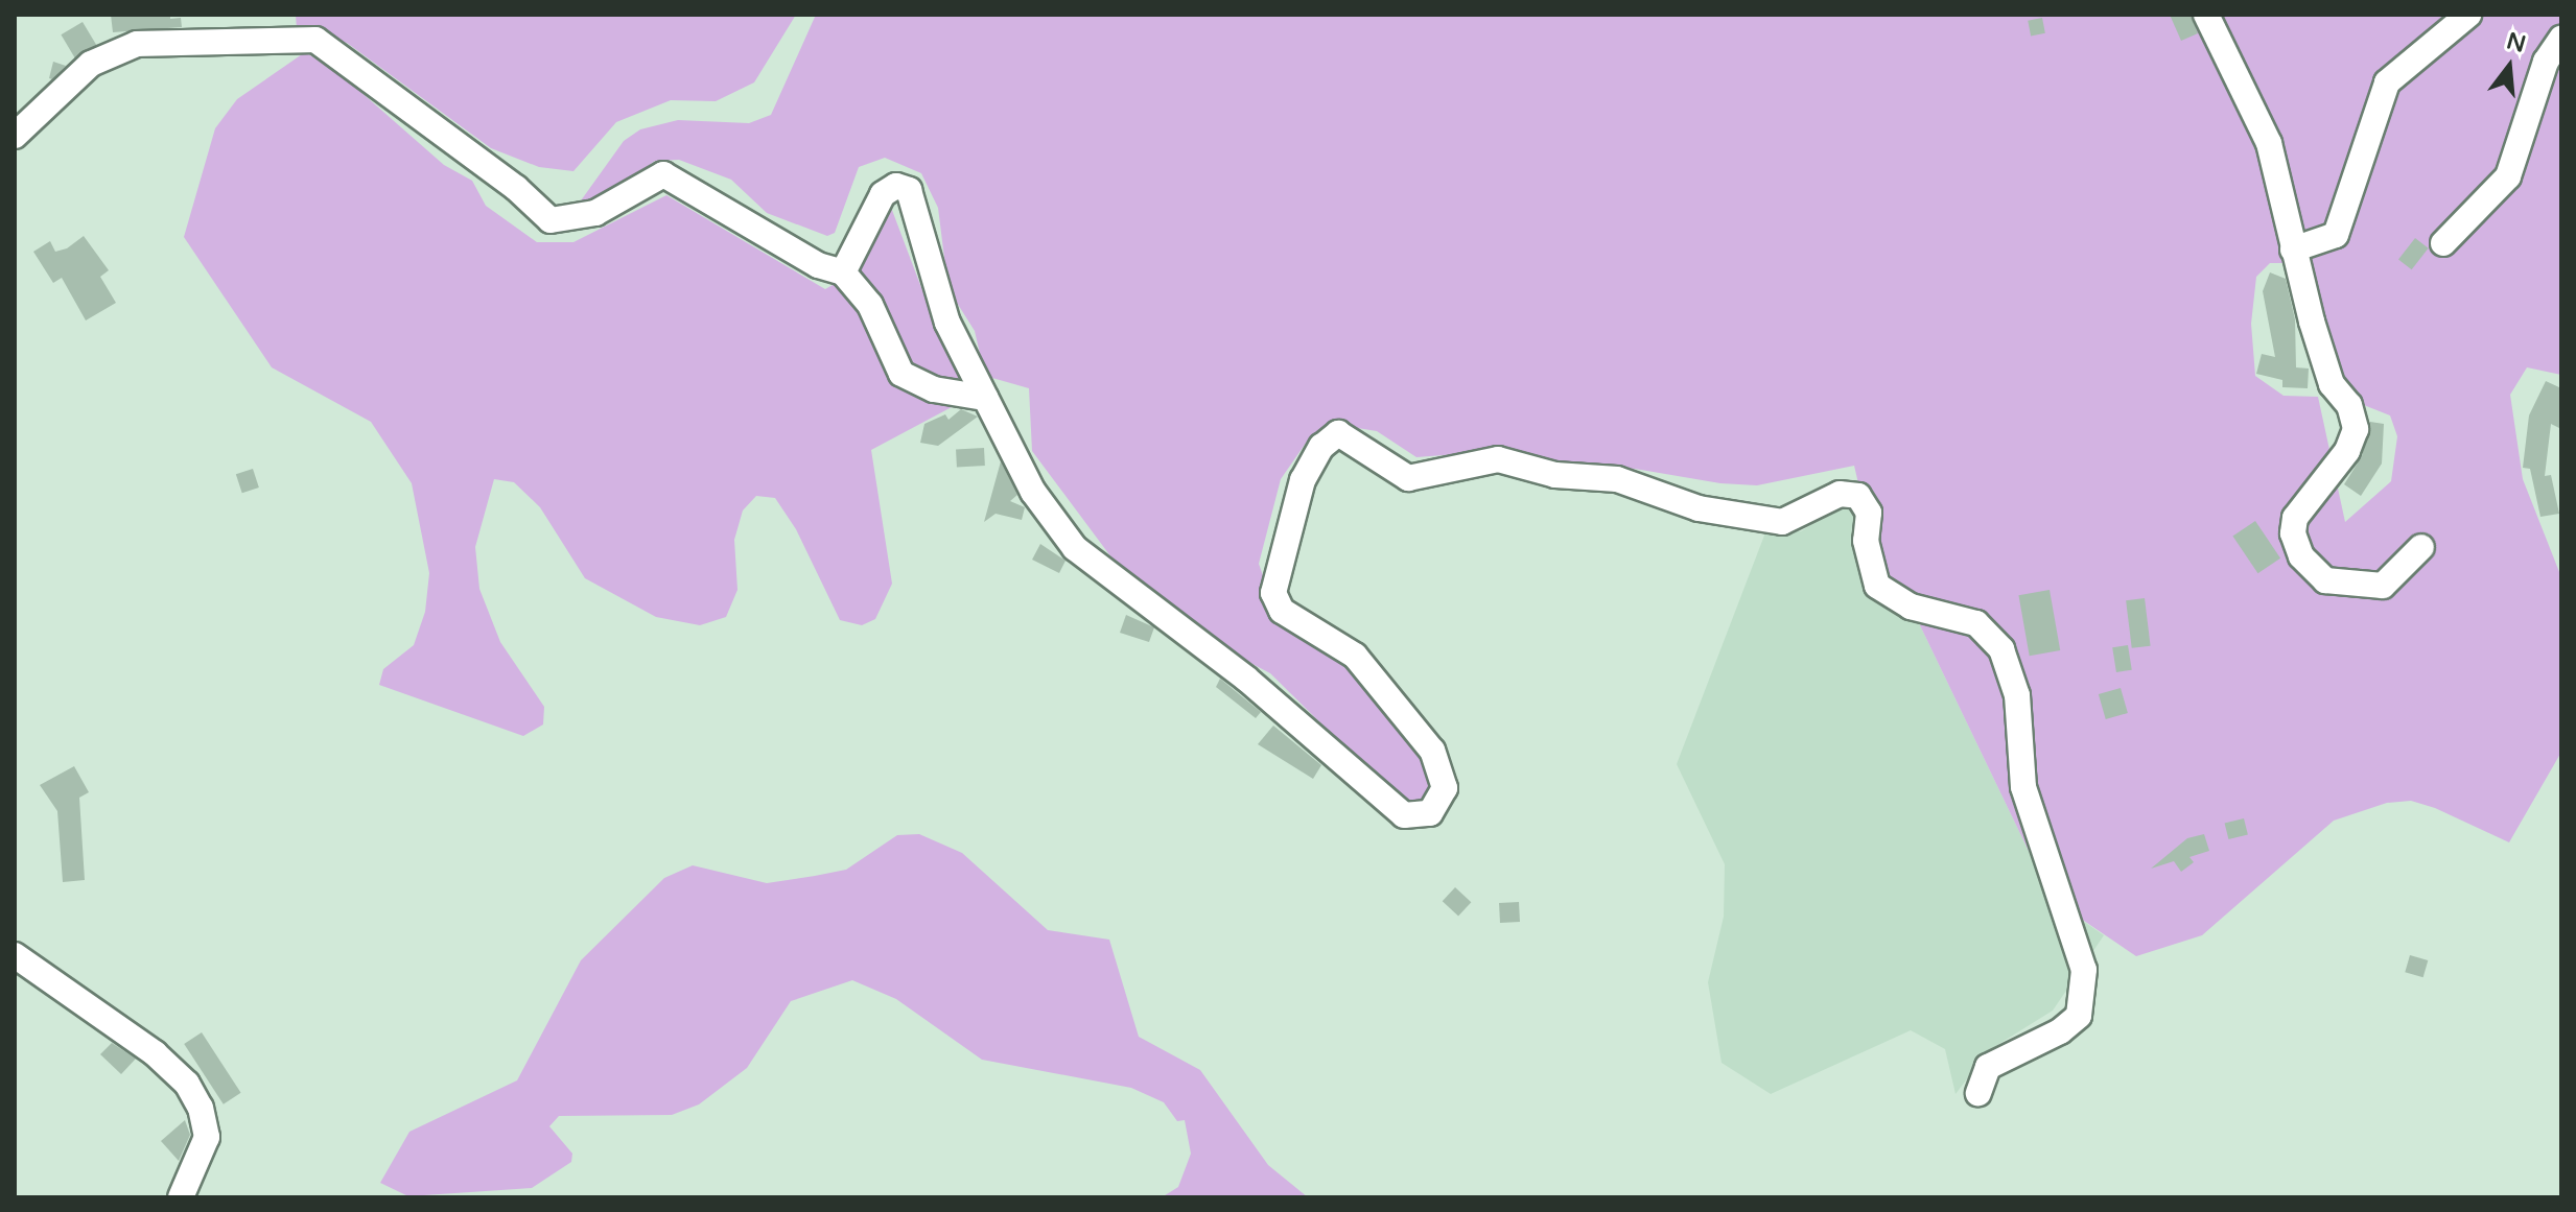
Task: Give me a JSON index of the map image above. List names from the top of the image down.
{
  "north": "top"
}
